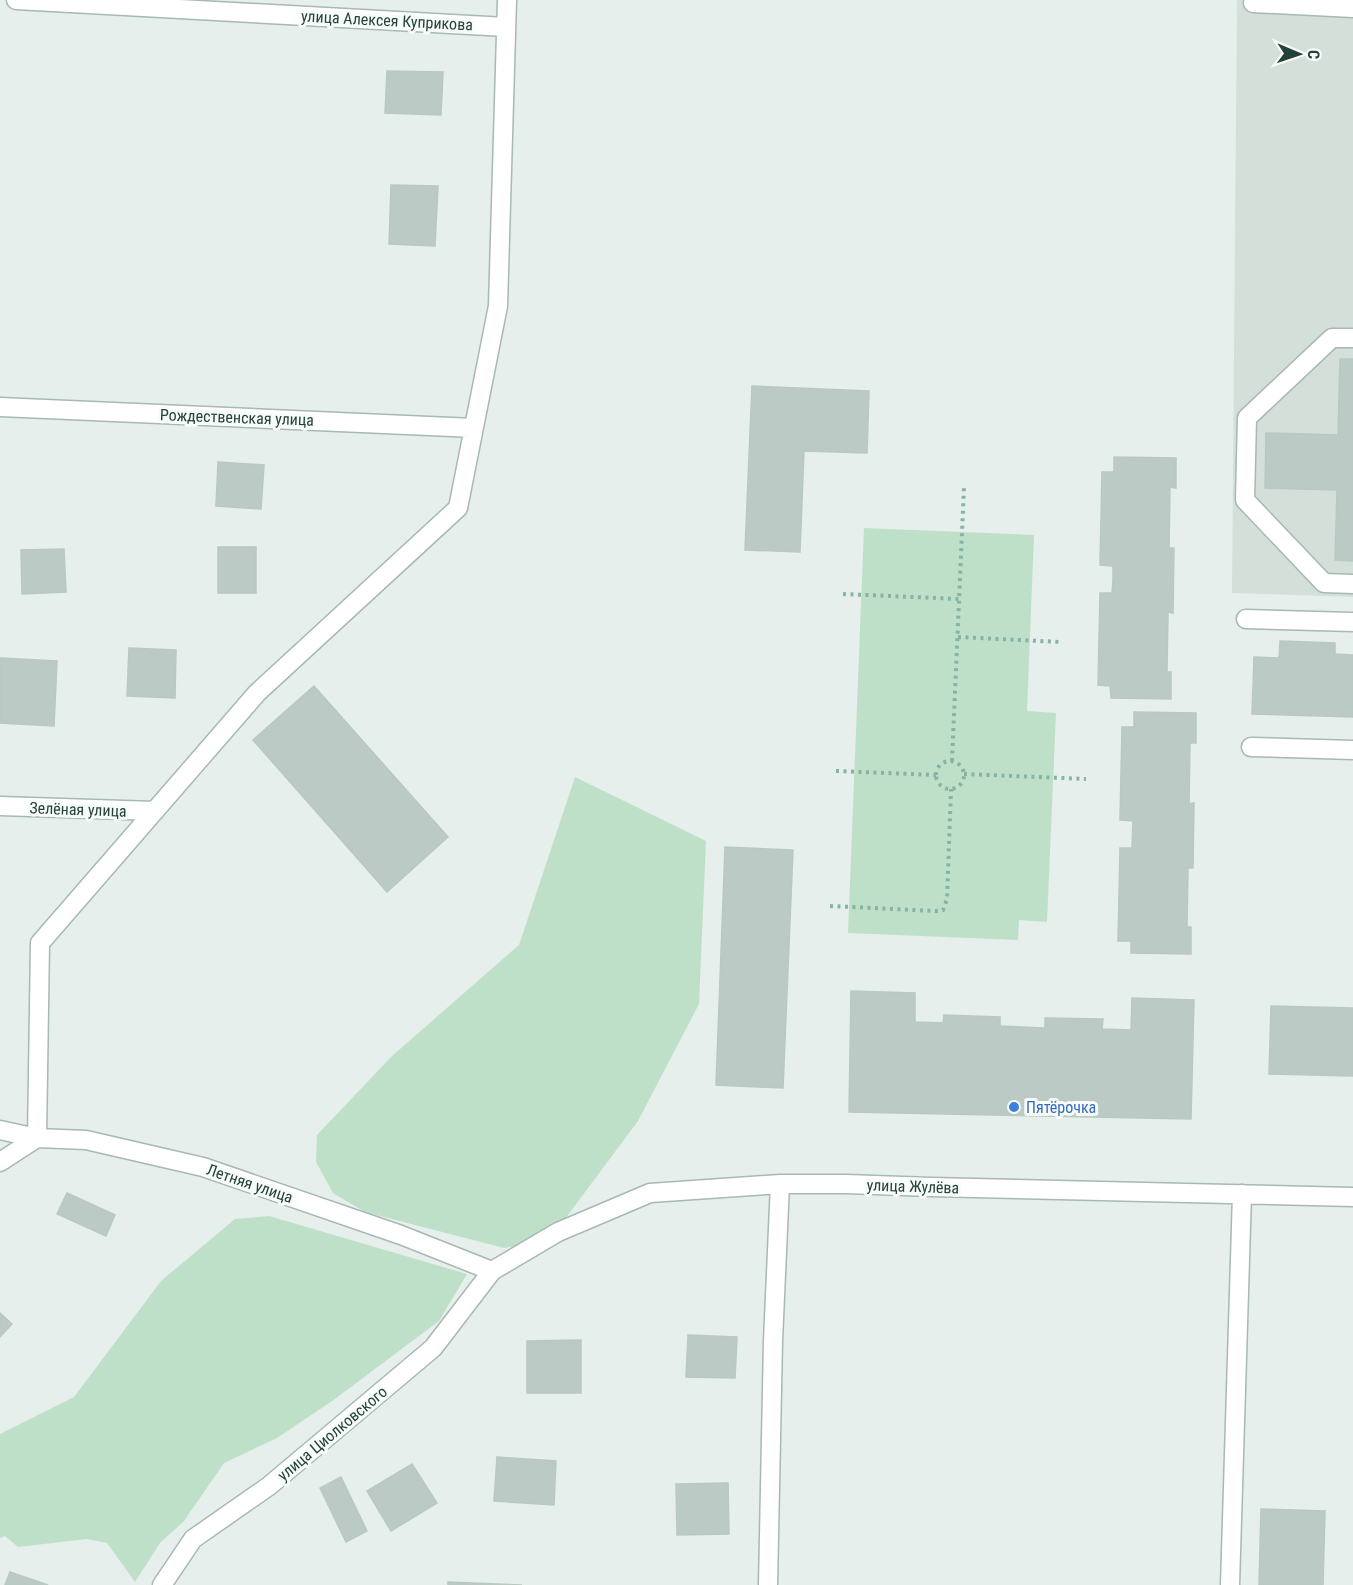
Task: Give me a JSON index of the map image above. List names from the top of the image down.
{
  "streets": {
    "street": [
      "улица Алексея Куприкова",
      "Рождественская улица",
      "Зелёная улица",
      "Летняя улица",
      "улица Жулёва",
      "улица Циолковского"
    ]
  },
  "crossings": [
    ["Летняя улица", "улица Жулёва"],
    ["Летняя улица", "улица Циолковского"],
    ["улица Жулёва", "улица Циолковского"]
  ],
  "places": ["Пятёрочка"],
  "north": "right"
}
